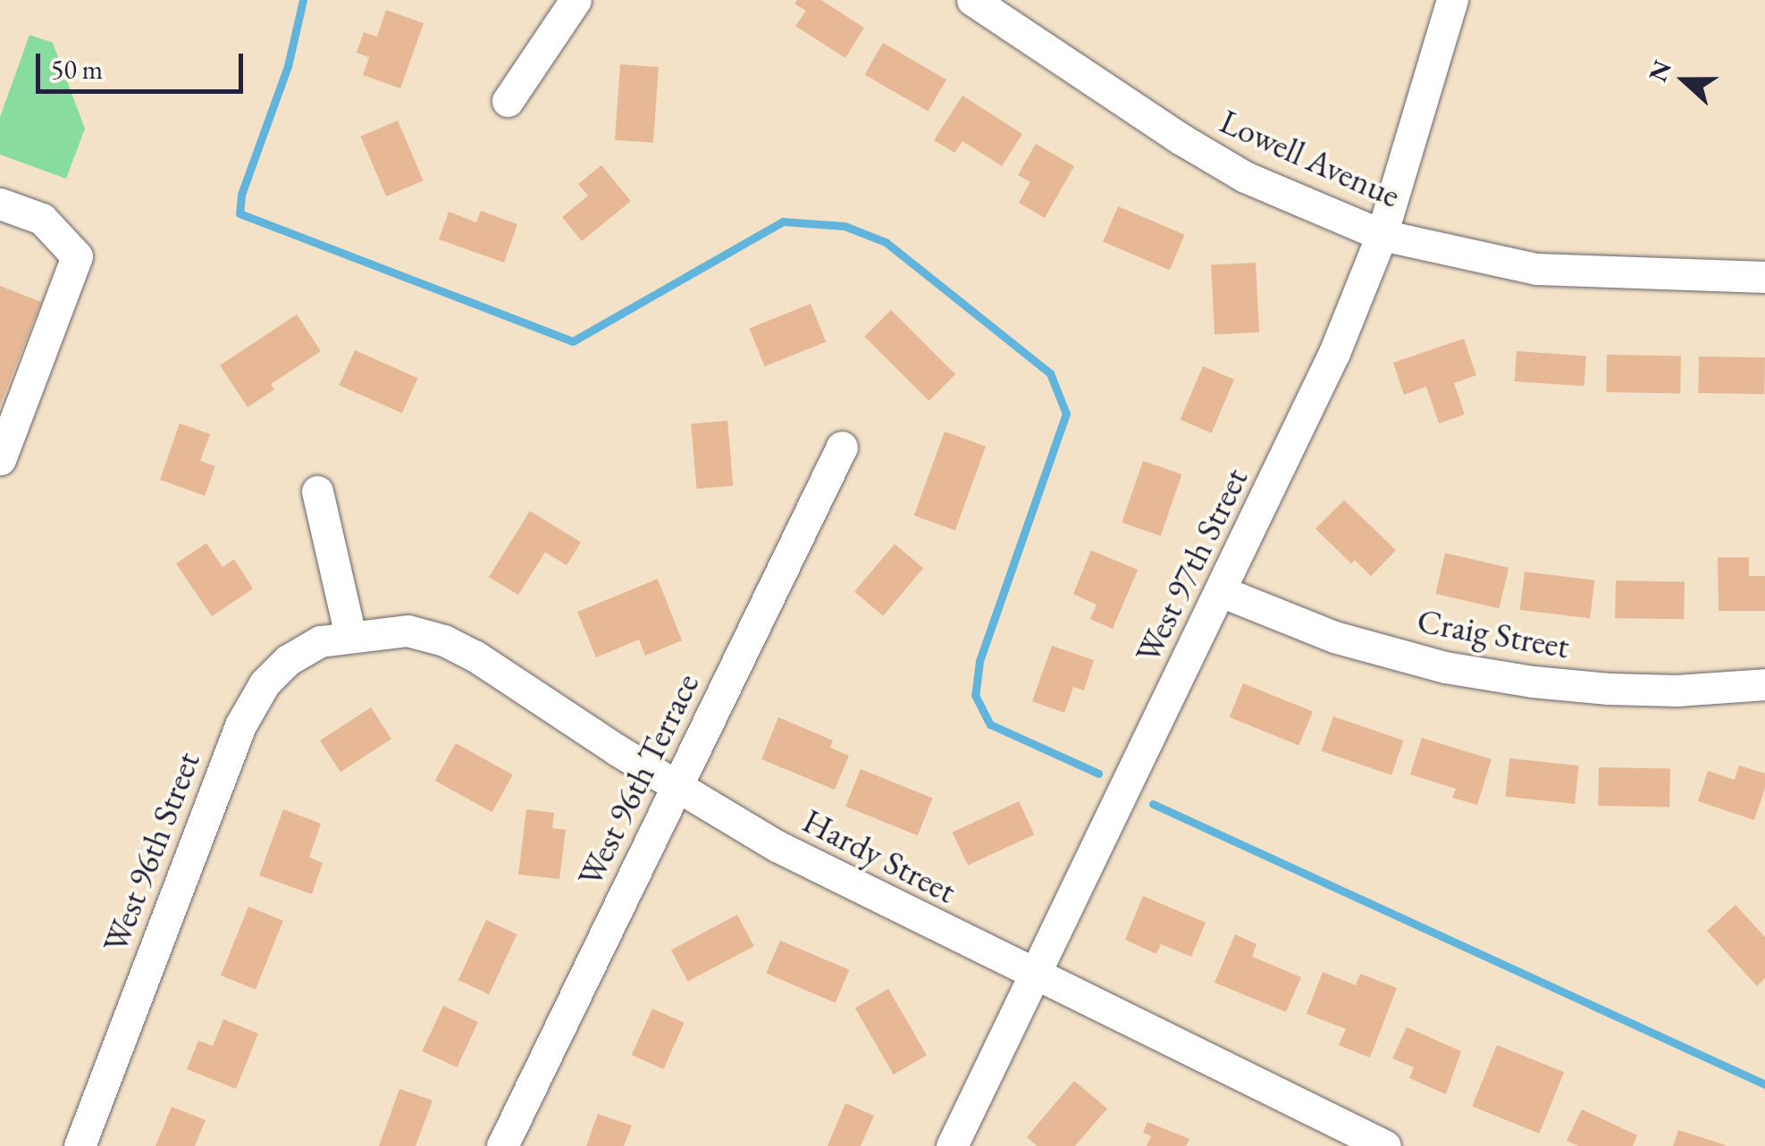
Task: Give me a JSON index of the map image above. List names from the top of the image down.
{
  "streets": {
    "street": [
      "Lowell Avenue",
      "West 97th Street",
      "Craig Street",
      "West 96th Terrace",
      "West 96th Street",
      "Hardy Street"
    ]
  },
  "crossings": [
    ["Lowell Avenue", "West 97th Street"],
    ["West 97th Street", "Craig Street"],
    ["West 97th Street", "Hardy Street"],
    ["West 96th Terrace", "Hardy Street"],
    ["West 96th Street", "Hardy Street"]
  ],
  "scale_bar": "50 m",
  "north": "left"
}
